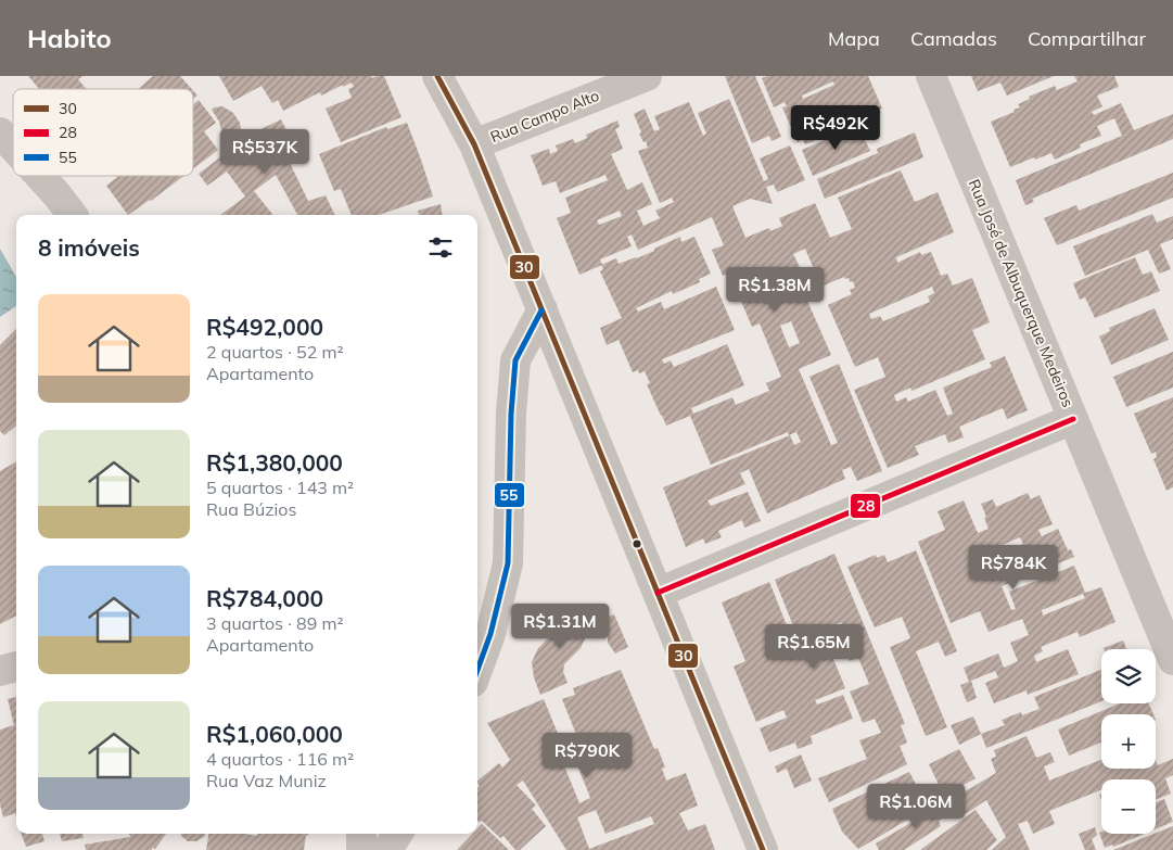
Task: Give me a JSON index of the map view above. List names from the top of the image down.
{
  "streets": {
    "street": ["Rua Campo Alto", "Rua José de Albuquerque Medeiros"]
  },
  "lines": ["transit line 30", "transit line 55", "transit line 28"],
  "legend": ["30", "28", "55"],
  "page": {
    "header": "Habito",
    "nav": ["Mapa", "Camadas", "Compartilhar"],
    "price": [
      "R$492K",
      "R$537K",
      "R$1.38M",
      "R$784K",
      "R$1.31M",
      "R$1.65M",
      "R$790K",
      "R$1.06M"
    ],
    "heading": "8 imóveis",
    "list": [
      {
        "name": "R$492,000",
        "note": "2 quartos · 52 m² · Apartamento"
      },
      {
        "name": "R$1,380,000",
        "note": "5 quartos · 143 m² · Rua Búzios"
      },
      {
        "name": "R$784,000",
        "note": "3 quartos · 89 m² · Apartamento"
      },
      {
        "name": "R$1,060,000",
        "note": "4 quartos · 116 m² · Rua Vaz Muniz"
      }
    ],
    "map_buttons": ["+", "−"]
  }
}
